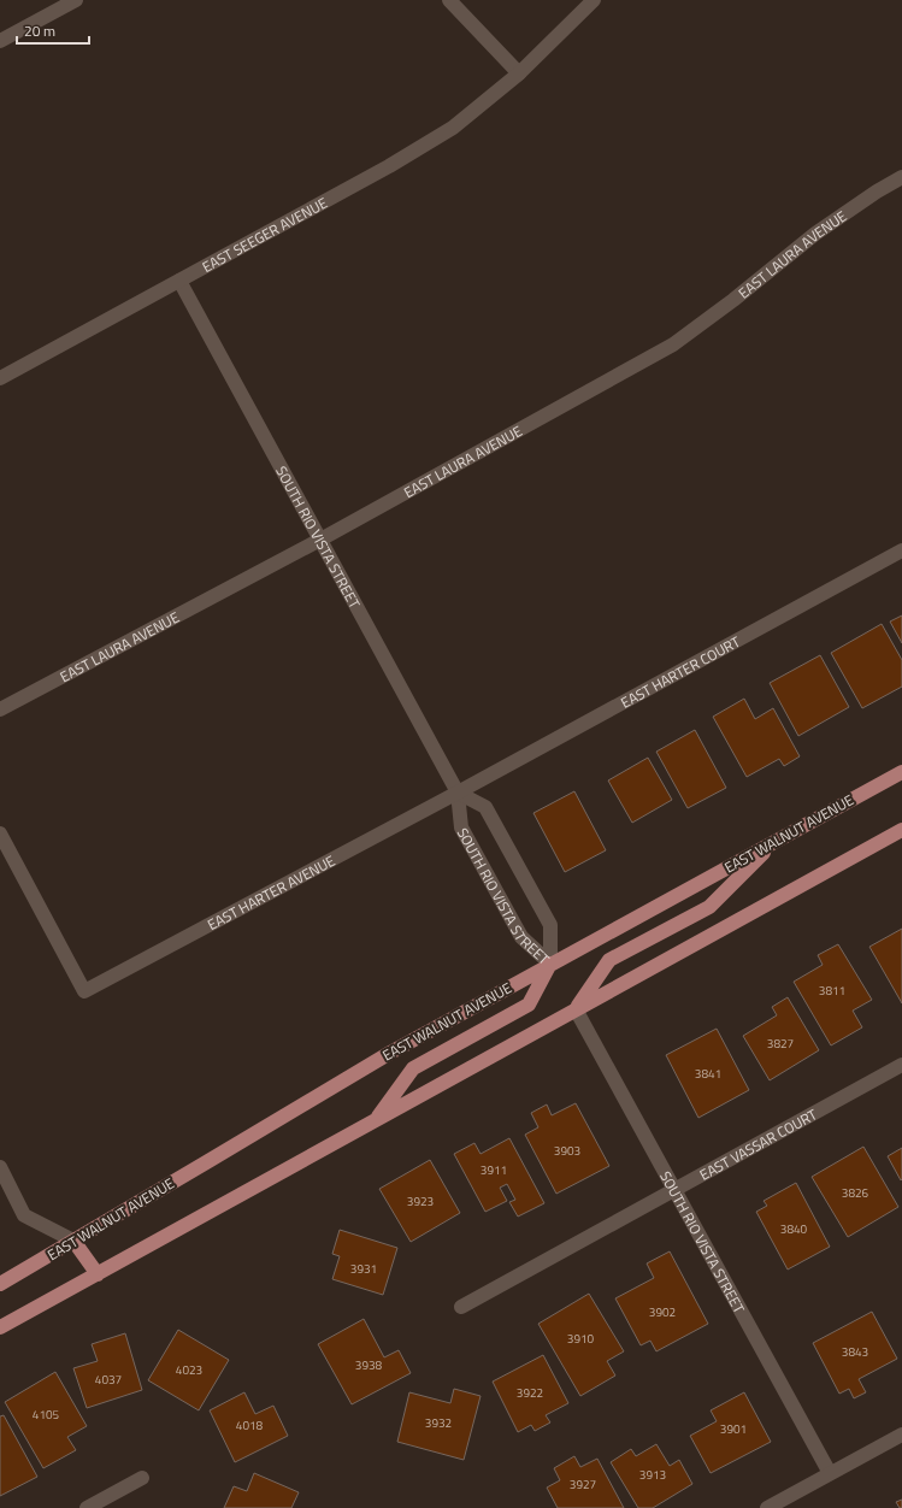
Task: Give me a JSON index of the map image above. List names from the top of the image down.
{
  "streets": {
    "main road": ["EAST WALNUT AVENUE"],
    "street": [
      "EAST SEEGER AVENUE",
      "EAST LAURA AVENUE",
      "SOUTH RIO VISTA STREET",
      "EAST HARTER COURT",
      "EAST HARTER AVENUE",
      "EAST VASSAR COURT"
    ]
  },
  "crossings": [
    ["EAST SEEGER AVENUE", "SOUTH RIO VISTA STREET"],
    ["EAST LAURA AVENUE", "SOUTH RIO VISTA STREET"],
    ["SOUTH RIO VISTA STREET", "EAST HARTER COURT"],
    ["SOUTH RIO VISTA STREET", "EAST WALNUT AVENUE"],
    ["SOUTH RIO VISTA STREET", "EAST HARTER AVENUE"],
    ["SOUTH RIO VISTA STREET", "EAST VASSAR COURT"],
    ["EAST HARTER COURT", "EAST HARTER AVENUE"]
  ],
  "house_numbers": [
    "3811",
    "3827",
    "3841",
    "3903",
    "3911",
    "3826",
    "3923",
    "3840",
    "3931",
    "3902",
    "3910",
    "3843",
    "3938",
    "4023",
    "4037",
    "3922",
    "4105",
    "3932",
    "4018",
    "3901",
    "3913",
    "3927"
  ],
  "scale_bar": "20 m"
}
